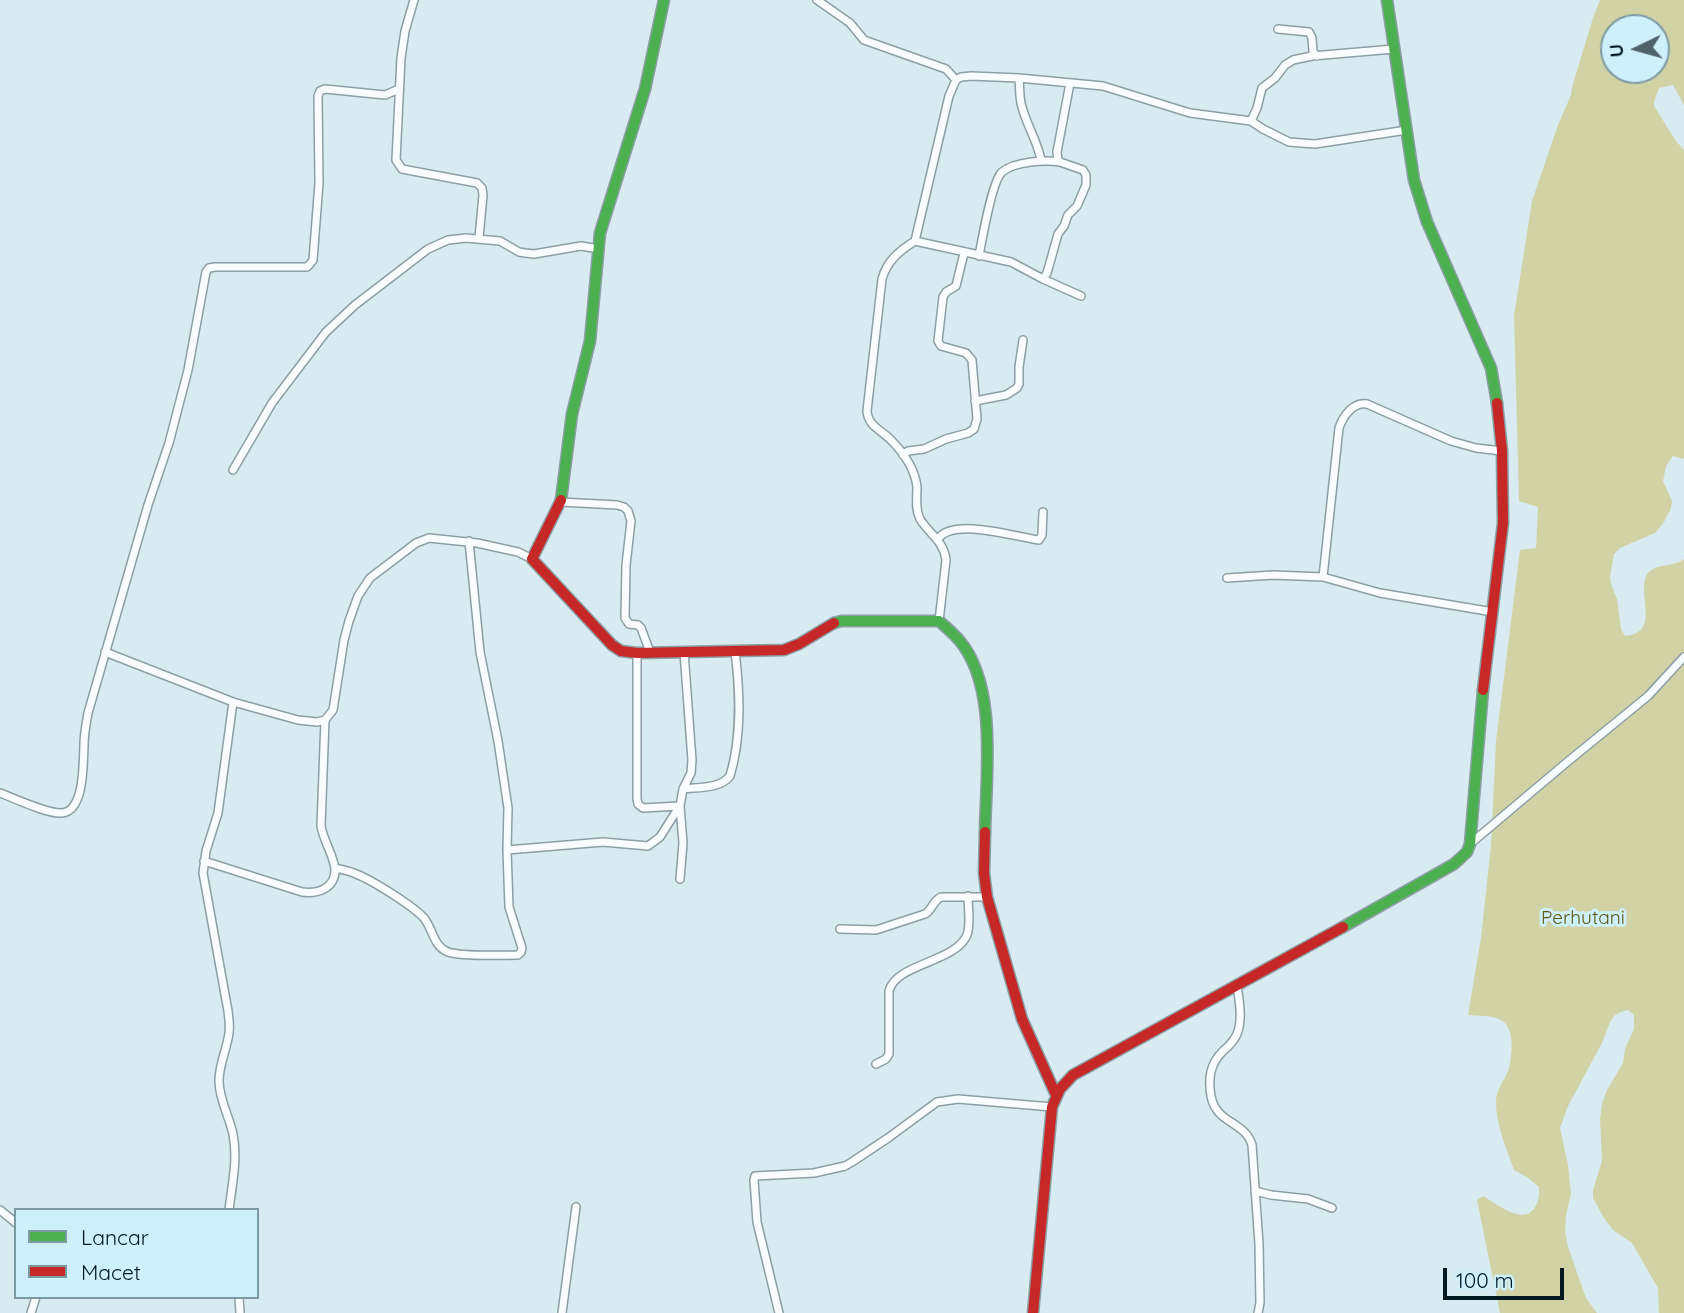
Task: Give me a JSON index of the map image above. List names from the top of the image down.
{
  "parks": ["Perhutani"],
  "legend": ["Lancar", "Macet"],
  "scale_bar": "100 m",
  "north": "left"
}
